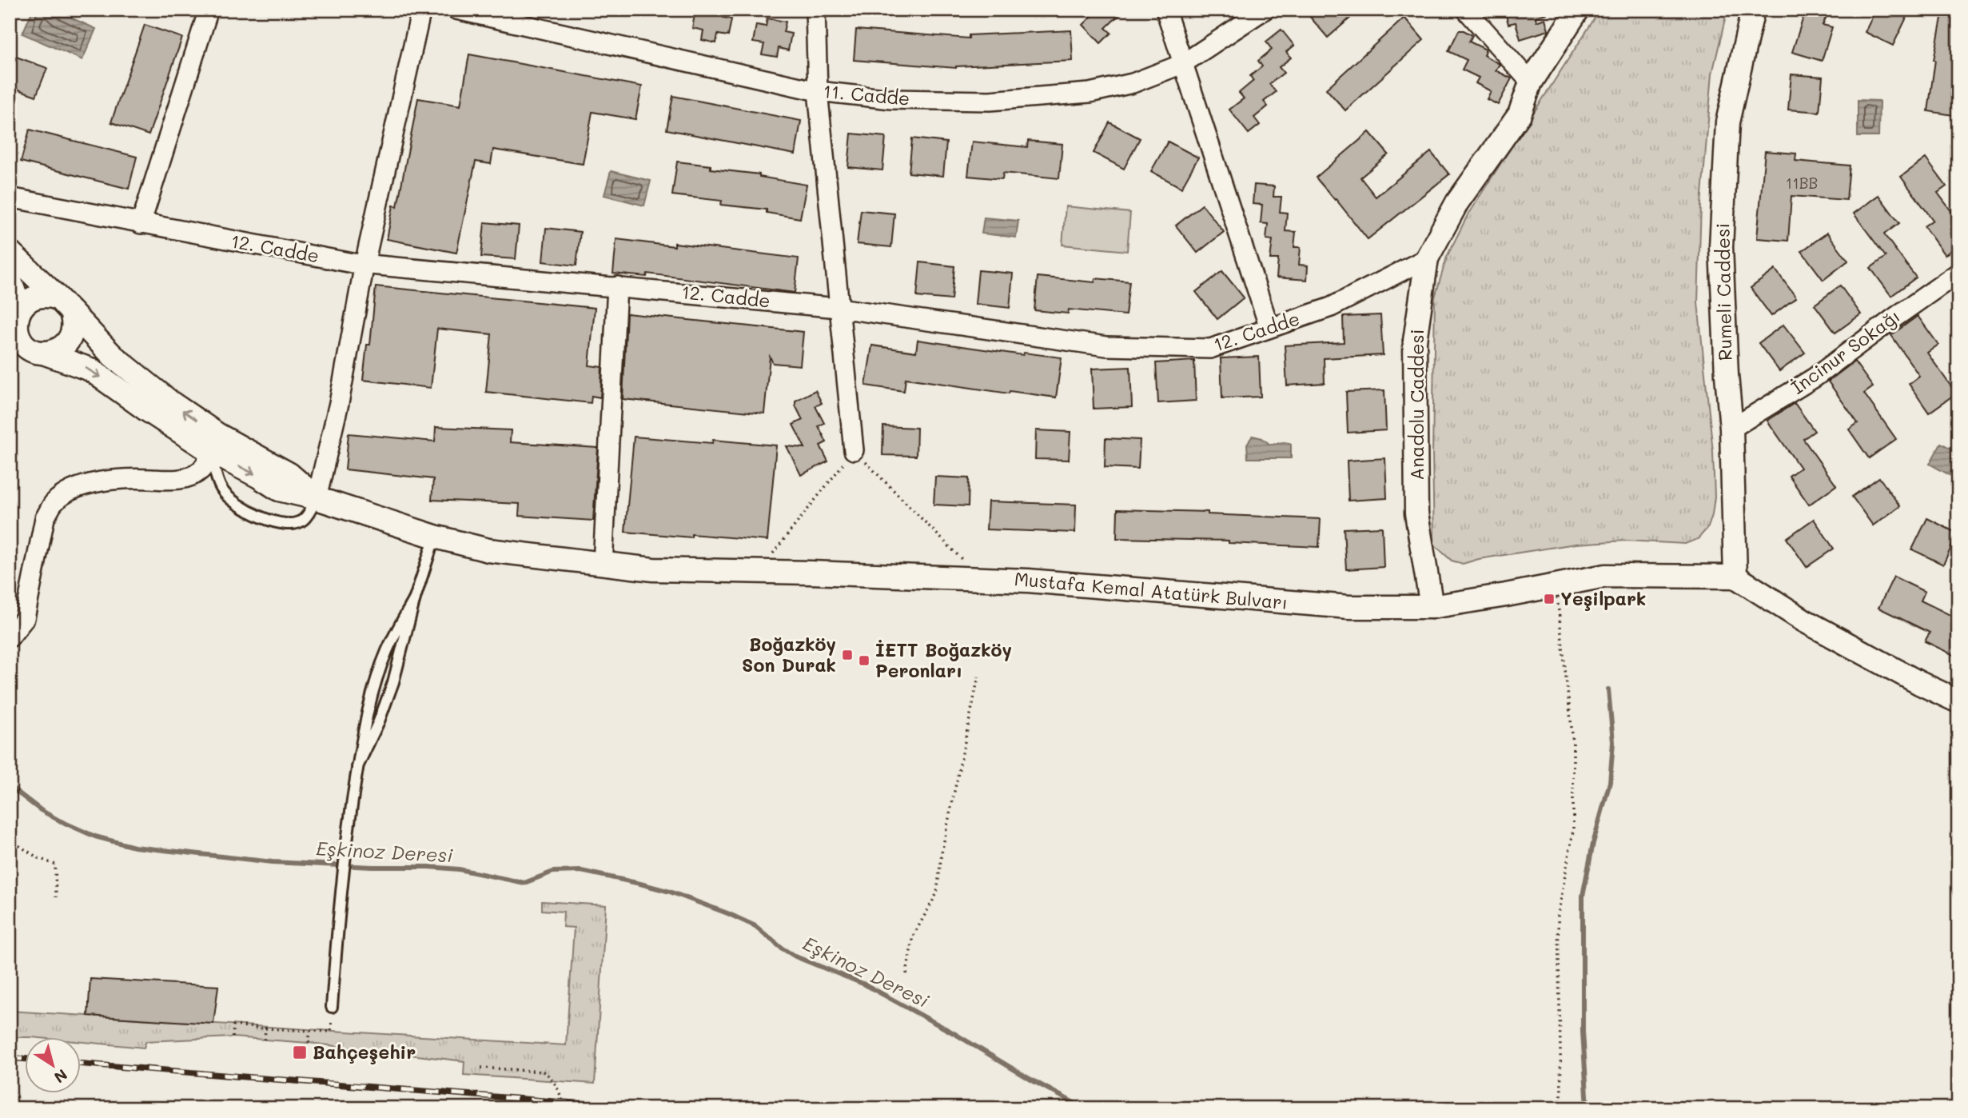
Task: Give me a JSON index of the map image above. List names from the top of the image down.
{
  "streets": {
    "street": [
      "11. Cadde",
      "12. Cadde",
      "Rumeli Caddesi",
      "İncinur Sokağı",
      "Anadolu Caddesi",
      "Mustafa Kemal Atatürk Bulvarı"
    ]
  },
  "crossings": [
    ["12. Cadde", "Anadolu Caddesi"],
    ["Rumeli Caddesi", "İncinur Sokağı"],
    ["Rumeli Caddesi", "Mustafa Kemal Atatürk Bulvarı"],
    ["Anadolu Caddesi", "Mustafa Kemal Atatürk Bulvarı"]
  ],
  "water": ["Eşkinoz Deresi"],
  "places": {
    "transit": [
      "Yeşilpark",
      "Boğazköy Son Durak",
      "İETT Boğazköy Peronları",
      "Bahçeşehir"
    ]
  },
  "house_numbers": ["11BB"],
  "north": "bottom right"
}
